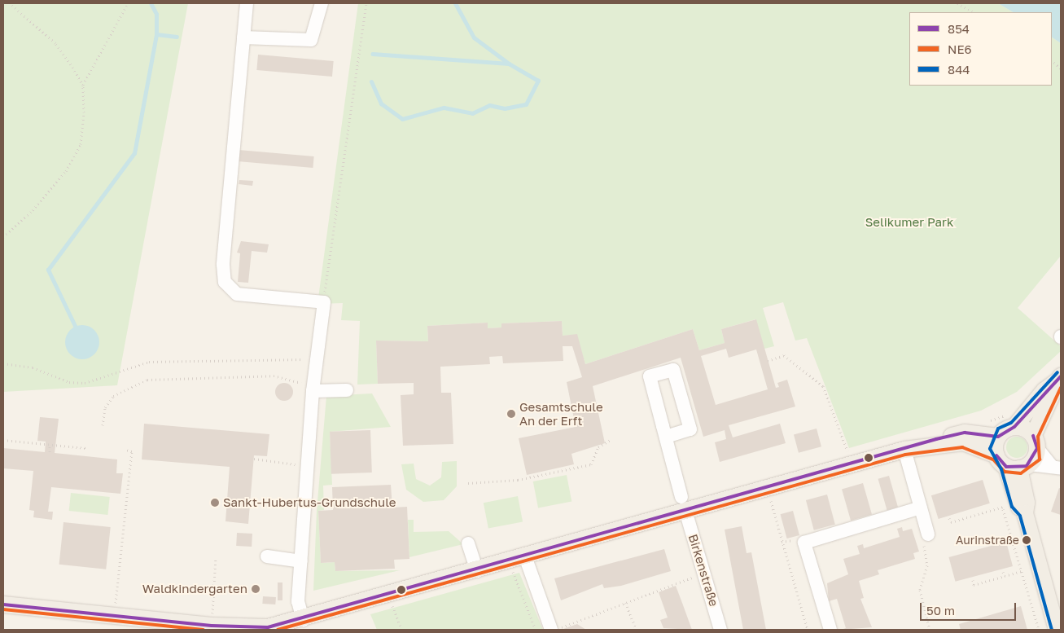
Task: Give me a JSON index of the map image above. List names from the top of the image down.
{
  "streets": {
    "street": ["Birkenstraße"]
  },
  "parks": ["Selikumer Park"],
  "places": [
    "Gesamtschule An der Erft",
    "Sankt-Hubertus-Grundschule",
    "Aurinstraße",
    "Waldkindergarten"
  ],
  "lines": ["transit line 844", "transit line 854", "transit line NE6"],
  "legend": ["854", "NE6", "844"],
  "scale_bar": "50 m"
}
